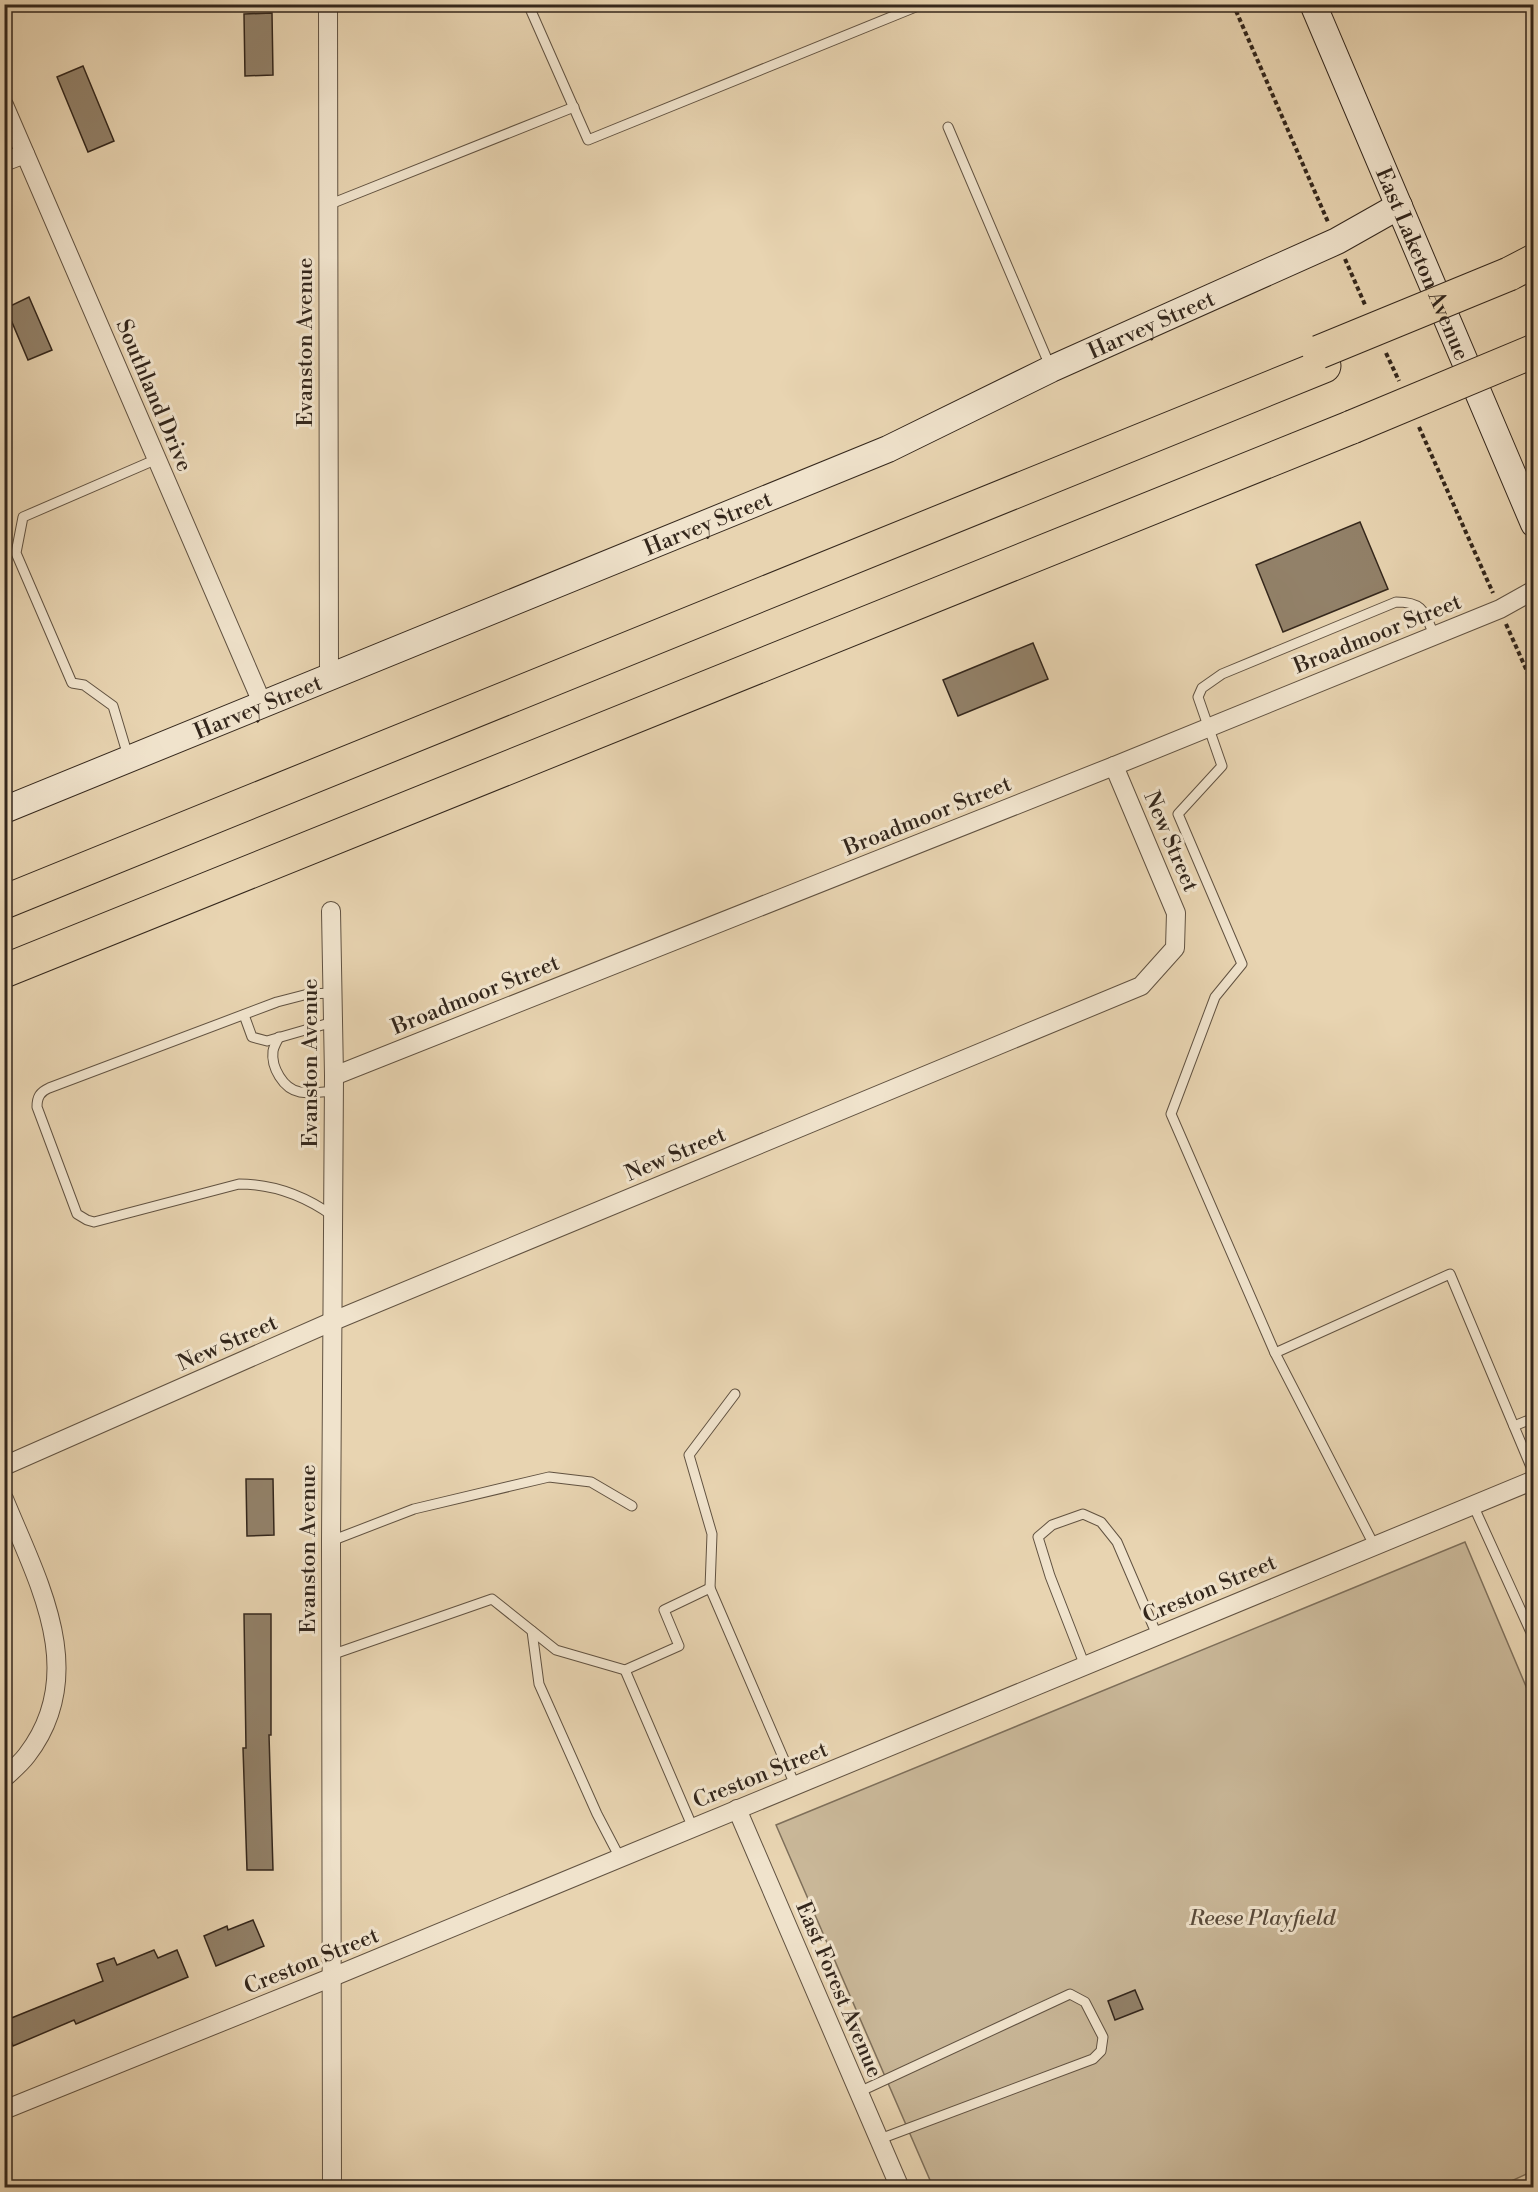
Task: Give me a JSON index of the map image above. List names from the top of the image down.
{
  "streets": {
    "street": [
      "East Laketon Avenue",
      "Harvey Street",
      "Evanston Avenue",
      "Southland Drive",
      "Broadmoor Street",
      "New Street",
      "Creston Street",
      "East Forest Avenue"
    ]
  },
  "crossings": [
    ["East Laketon Avenue", "Harvey Street"],
    ["Harvey Street", "Evanston Avenue"],
    ["Harvey Street", "Southland Drive"],
    ["Evanston Avenue", "Broadmoor Street"],
    ["Evanston Avenue", "New Street"],
    ["Evanston Avenue", "Creston Street"],
    ["Broadmoor Street", "New Street"],
    ["Creston Street", "East Forest Avenue"]
  ],
  "parks": ["Reese Playfield"]
}
